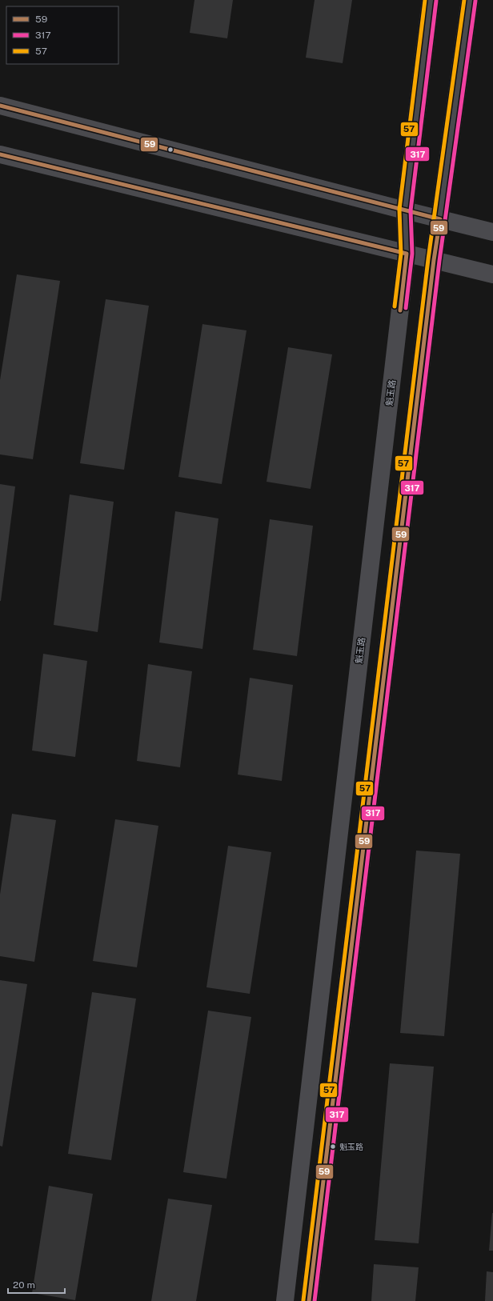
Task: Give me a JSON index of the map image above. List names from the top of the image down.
{
  "streets": {
    "main road": ["魁玉路"]
  },
  "places": ["魁玉路"],
  "lines": ["transit line 57", "transit line 317", "transit line 59"],
  "legend": ["59", "317", "57"],
  "scale_bar": "20 m"
}
